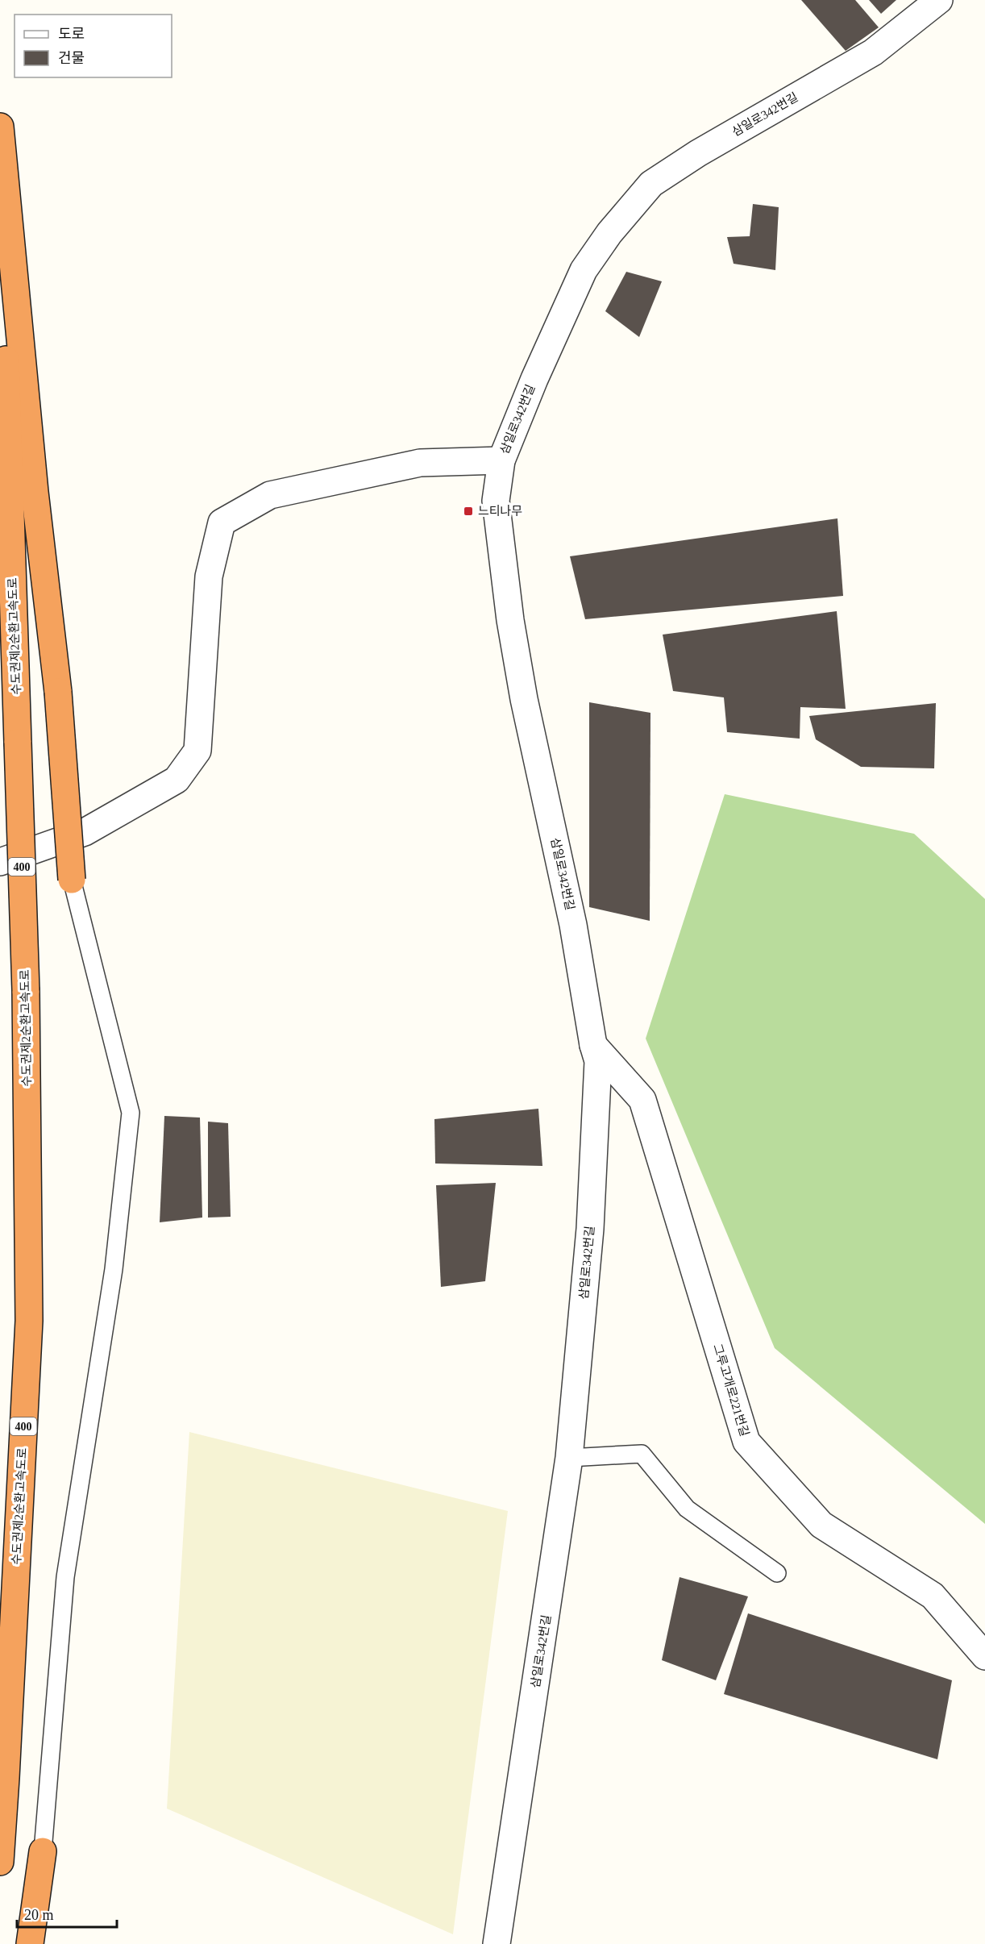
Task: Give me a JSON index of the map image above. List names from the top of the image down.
{
  "streets": {
    "highway": ["수도권제2순환고속도로", "400"],
    "street": ["삼일로342번길", "그루고개로221번길"]
  },
  "crossings": [
    ["삼일로342번길", "그루고개로221번길"]
  ],
  "places": {
    "transit": ["느티나무"]
  },
  "legend": ["도로", "건물"],
  "scale_bar": "20 m"
}
